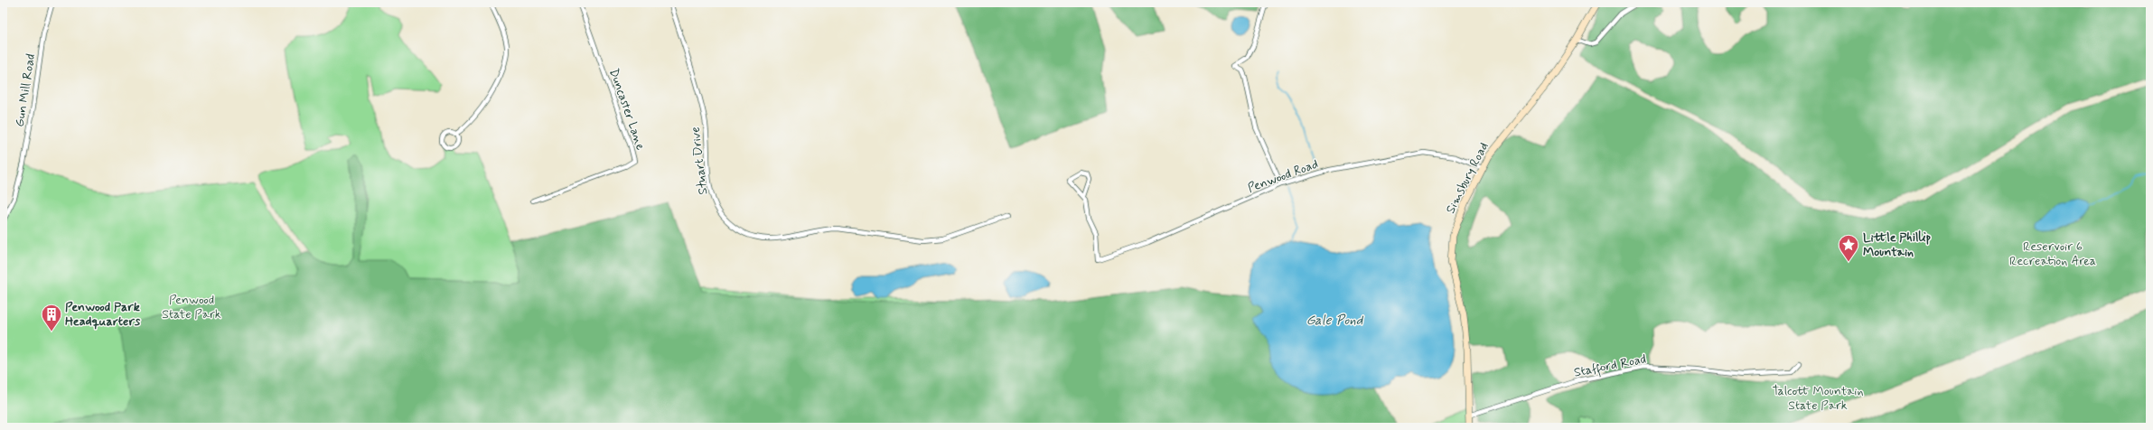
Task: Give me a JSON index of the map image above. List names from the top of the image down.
{
  "streets": {
    "main road": ["Simsbury Road"],
    "street": [
      "Gun Mill Road",
      "Duncaster Lane",
      "Stuart Drive",
      "Penwood Road",
      "Stafford Road"
    ]
  },
  "crossings": [
    ["Penwood Road", "Simsbury Road"],
    ["Simsbury Road", "Stafford Road"]
  ],
  "water": ["Gale Pond"],
  "parks": ["Reservoir 6 Recreation Area", "Penwood State Park", "Talcott Mountain State Park"],
  "places": {
    "place": ["Little Phillip Mountain"],
    "building": ["Penwood Park Headquarters"]
  }
}
